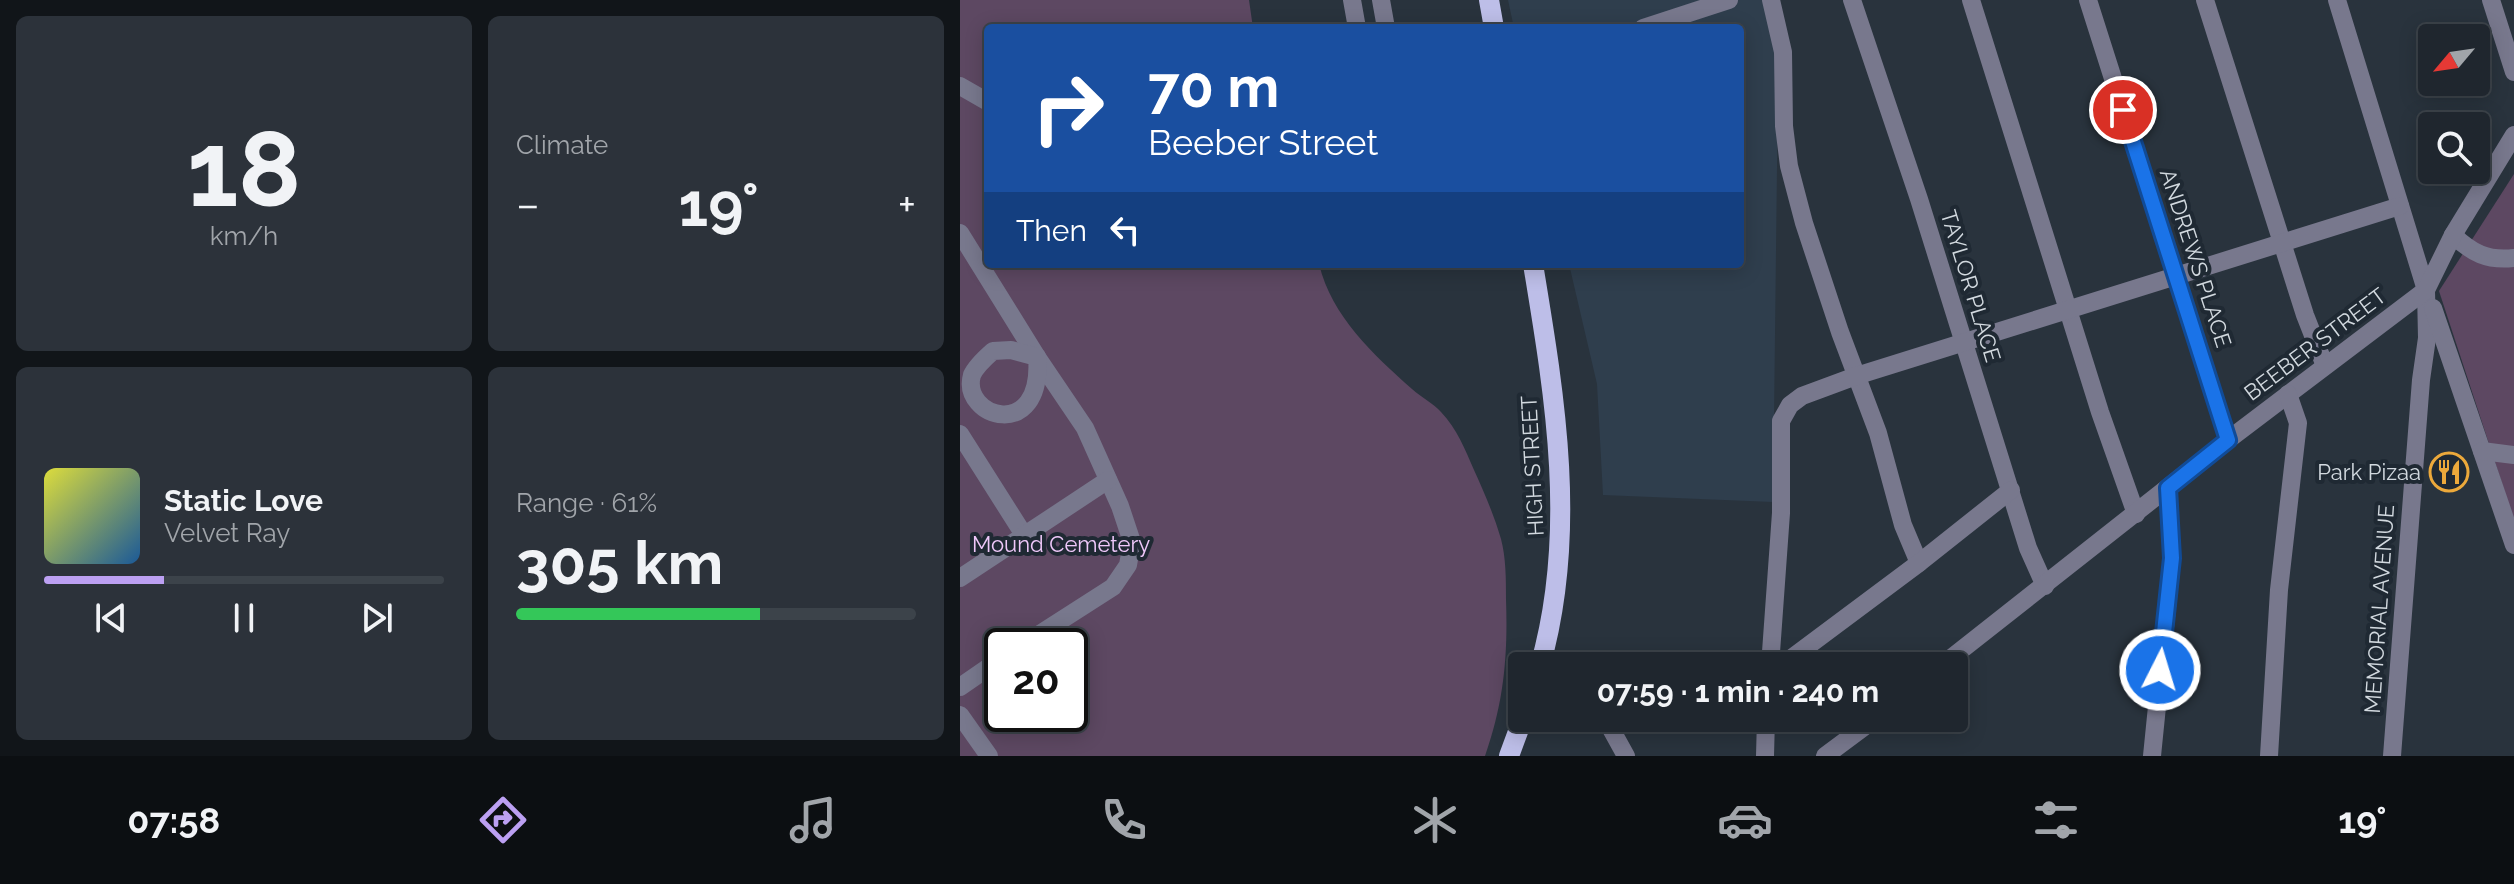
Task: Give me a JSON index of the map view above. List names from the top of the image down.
{
  "streets": {
    "main road": ["HIGH STREET"],
    "street": [
      "ANDREWS PLACE",
      "TAYLOR PLACE",
      "BEEBER STREET",
      "MEMORIAL AVENUE"
    ]
  },
  "crossings": [
    ["ANDREWS PLACE", "BEEBER STREET"],
    ["TAYLOR PLACE", "BEEBER STREET"],
    ["BEEBER STREET", "MEMORIAL AVENUE"]
  ],
  "parks": ["Mound Cemetery"],
  "places": {
    "restaurant": ["Park Pizaa"]
  },
  "north": "bottom left",
  "page": {
    "tile": [
      ["18", "km/h"],
      "Climate",
      ["Range · 61%", "305 km"]
    ],
    "turn": ["70 m", "Beeber Street"],
    "heat": ["−", "19°", "+"],
    "then": "Then",
    "song": ["Static Love", "Velvet Ray"],
    "limit": "20",
    "trip": "07:59 · 1 min · 240 m",
    "tabs": ["07:58", "19°"]
  }
}
